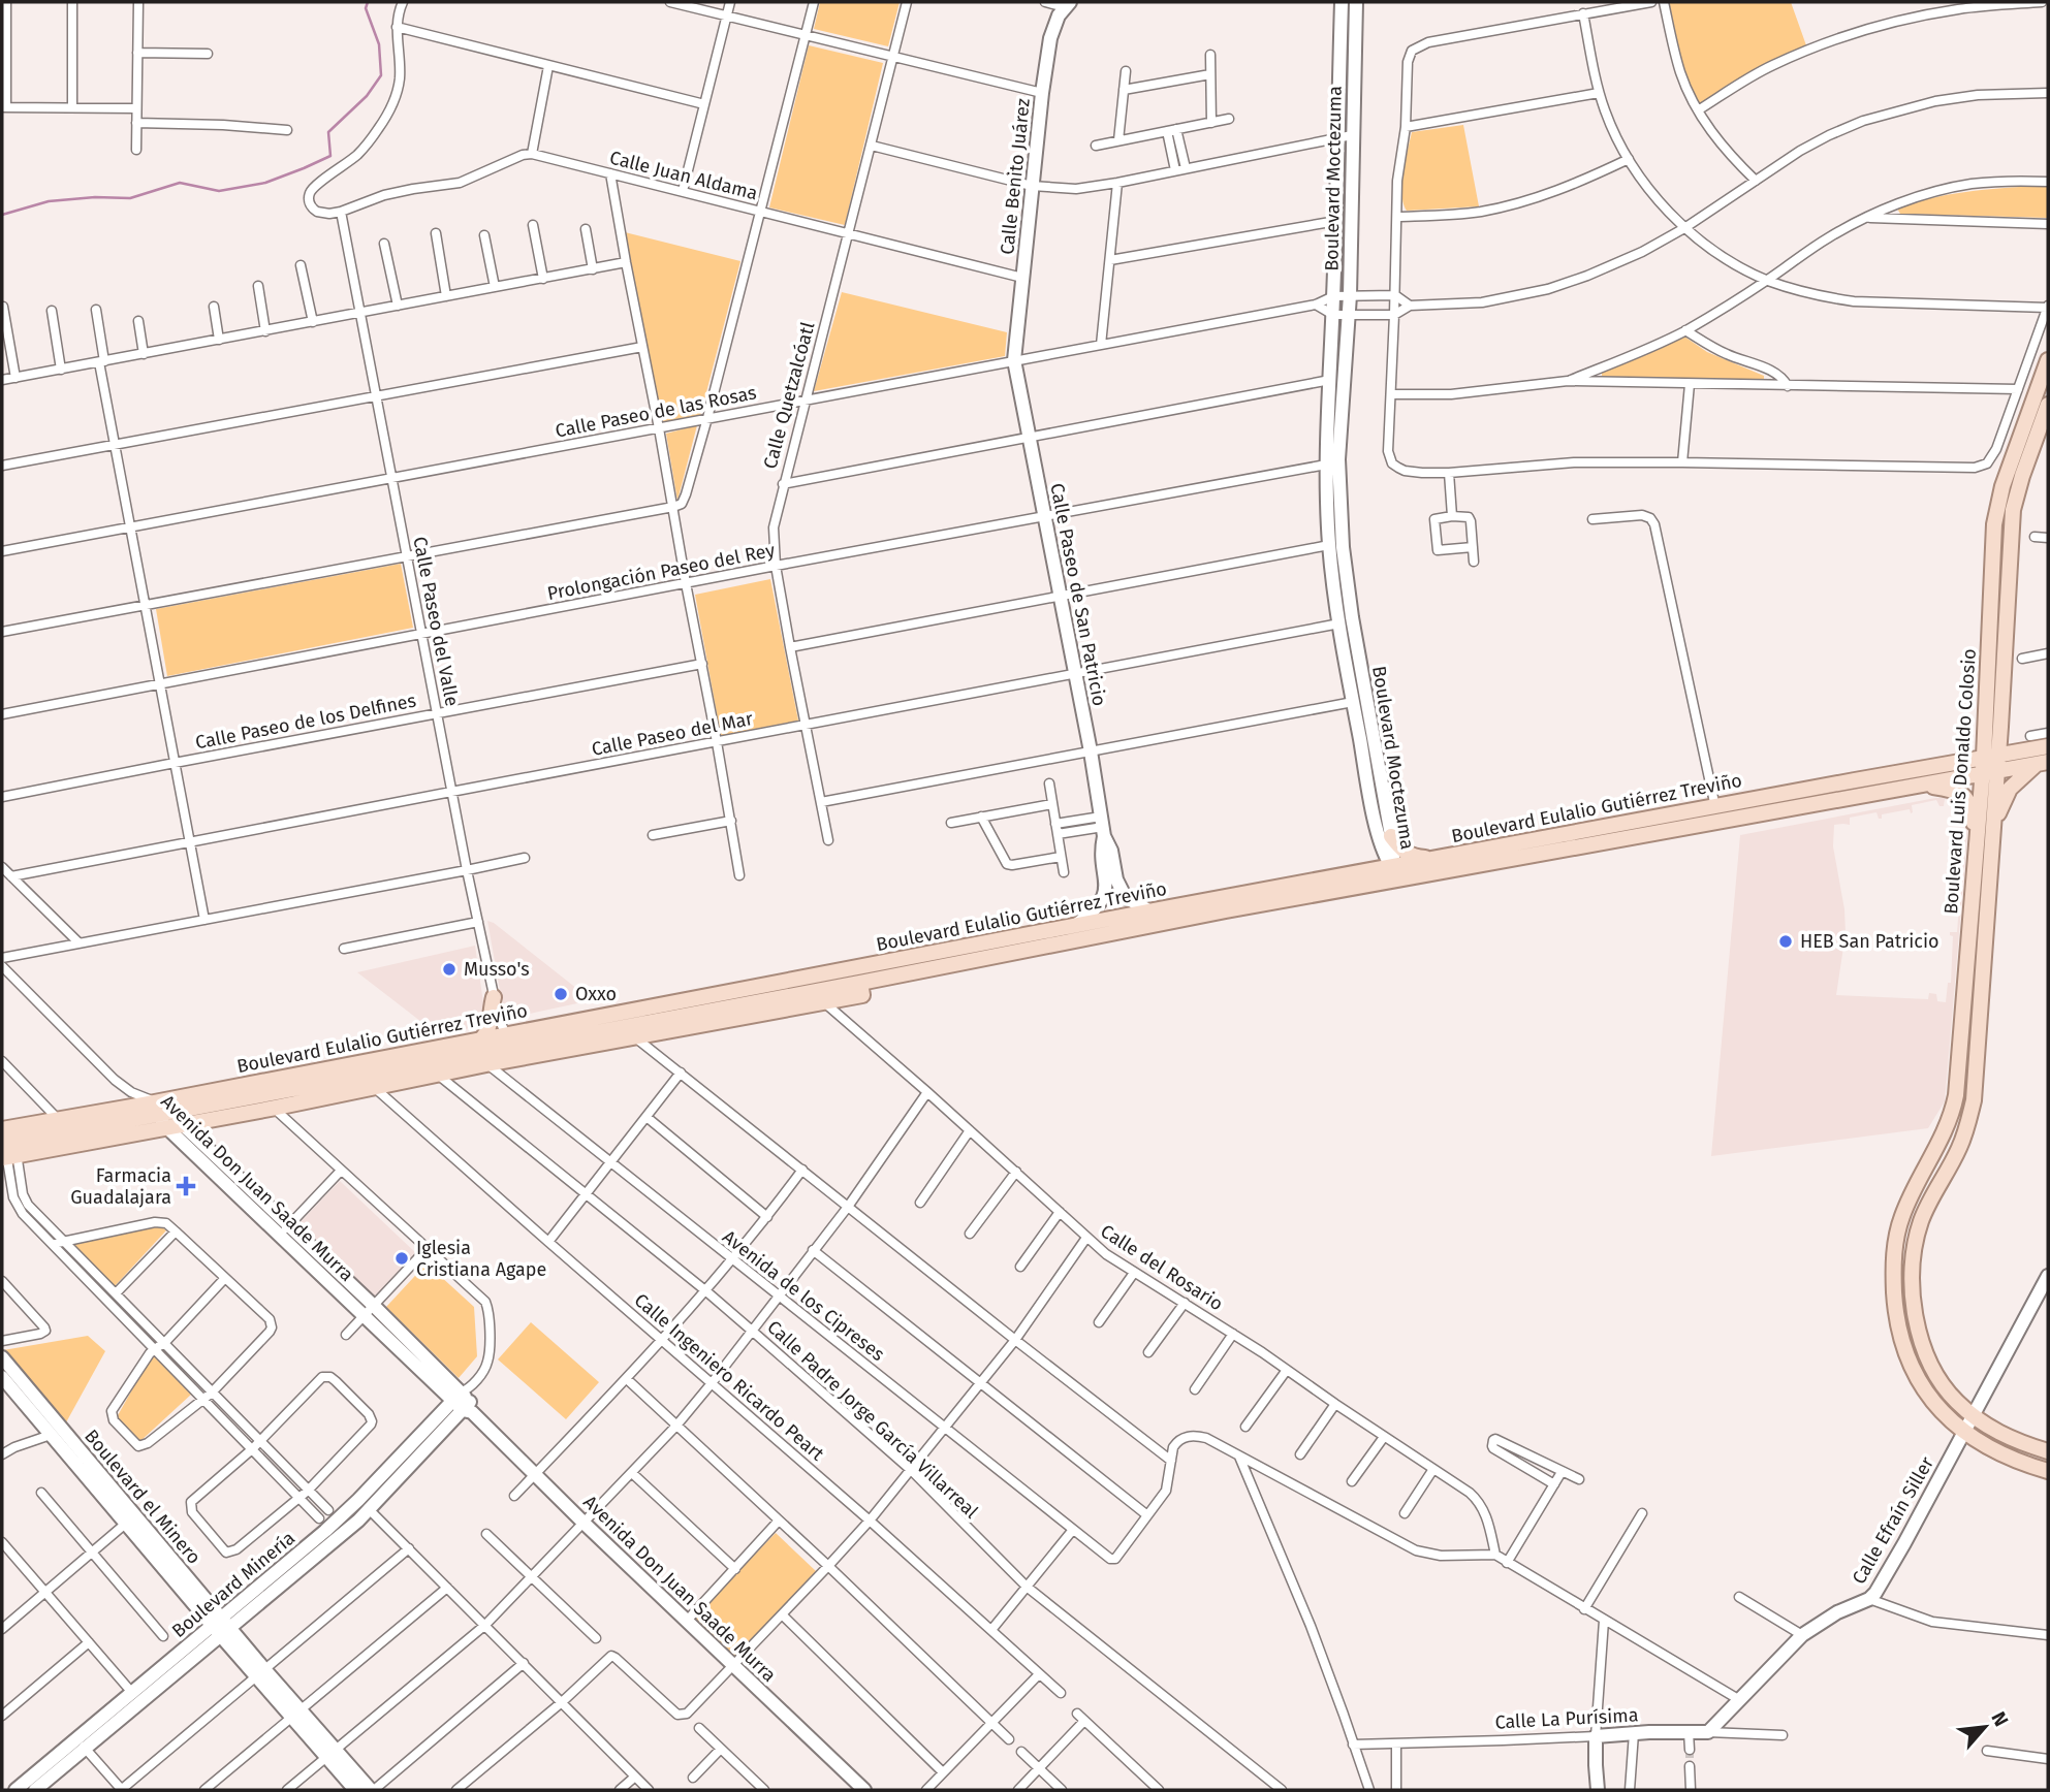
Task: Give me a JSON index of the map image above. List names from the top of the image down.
{
  "streets": {
    "main road": ["Boulevard Luis Donaldo Colosio", "Boulevard Eulalio Gutiérrez Treviño"],
    "street": [
      "Calle Juan Aldama",
      "Calle Benito Juárez",
      "Boulevard Moctezuma",
      "Calle Quetzalcóatl",
      "Calle Paseo de las Rosas",
      "Prolongación Paseo del Rey",
      "Calle Paseo de San Patricio",
      "Calle Paseo del Valle",
      "Calle Paseo de los Delfines",
      "Calle Paseo del Mar",
      "Avenida Don Juan Saade Murra",
      "Calle del Rosario",
      "Avenida de los Cipreses",
      "Calle Ingeniero Ricardo Peart",
      "Calle Padre Jorge García Villarreal",
      "Boulevard el Minero",
      "Calle Efraín Siller",
      "Boulevard Minería",
      "Calle La Purísima"
    ]
  },
  "crossings": [
    ["Calle Juan Aldama", "Calle Benito Juárez"],
    ["Calle Juan Aldama", "Calle Quetzalcóatl"],
    ["Calle Benito Juárez", "Calle Paseo de las Rosas"],
    ["Calle Benito Juárez", "Calle Paseo de San Patricio"],
    ["Boulevard Moctezuma", "Calle Paseo de las Rosas"],
    ["Boulevard Moctezuma", "Prolongación Paseo del Rey"],
    ["Boulevard Moctezuma", "Calle Paseo del Mar"],
    ["Boulevard Moctezuma", "Boulevard Eulalio Gutiérrez Treviño"],
    ["Calle Quetzalcóatl", "Calle Paseo de las Rosas"],
    ["Calle Quetzalcóatl", "Prolongación Paseo del Rey"],
    ["Calle Quetzalcóatl", "Calle Paseo del Mar"],
    ["Calle Paseo de las Rosas", "Calle Paseo de San Patricio"],
    ["Calle Paseo de las Rosas", "Calle Paseo del Valle"],
    ["Prolongación Paseo del Rey", "Calle Paseo de San Patricio"],
    ["Prolongación Paseo del Rey", "Calle Paseo del Valle"],
    ["Calle Paseo de San Patricio", "Calle Paseo del Mar"],
    ["Calle Paseo de San Patricio", "Boulevard Eulalio Gutiérrez Treviño"],
    ["Calle Paseo del Valle", "Calle Paseo de los Delfines"],
    ["Calle Paseo del Valle", "Calle Paseo del Mar"],
    ["Calle Paseo del Valle", "Boulevard Eulalio Gutiérrez Treviño"],
    ["Boulevard Luis Donaldo Colosio", "Boulevard Eulalio Gutiérrez Treviño"],
    ["Boulevard Luis Donaldo Colosio", "Calle Efraín Siller"],
    ["Boulevard Eulalio Gutiérrez Treviño", "Avenida Don Juan Saade Murra"],
    ["Boulevard Eulalio Gutiérrez Treviño", "Calle del Rosario"],
    ["Boulevard Eulalio Gutiérrez Treviño", "Avenida de los Cipreses"],
    ["Boulevard Eulalio Gutiérrez Treviño", "Calle Ingeniero Ricardo Peart"],
    ["Boulevard Eulalio Gutiérrez Treviño", "Calle Padre Jorge García Villarreal"],
    ["Avenida Don Juan Saade Murra", "Boulevard Minería"],
    ["Boulevard el Minero", "Boulevard Minería"],
    ["Calle Efraín Siller", "Calle La Purísima"]
  ],
  "places": {
    "other": [
      "HEB San Patricio",
      "Musso's",
      "Oxxo",
      "Iglesia Cristiana Agape"
    ],
    "health": ["Farmacia Guadalajara"]
  },
  "north": "top right"
}
